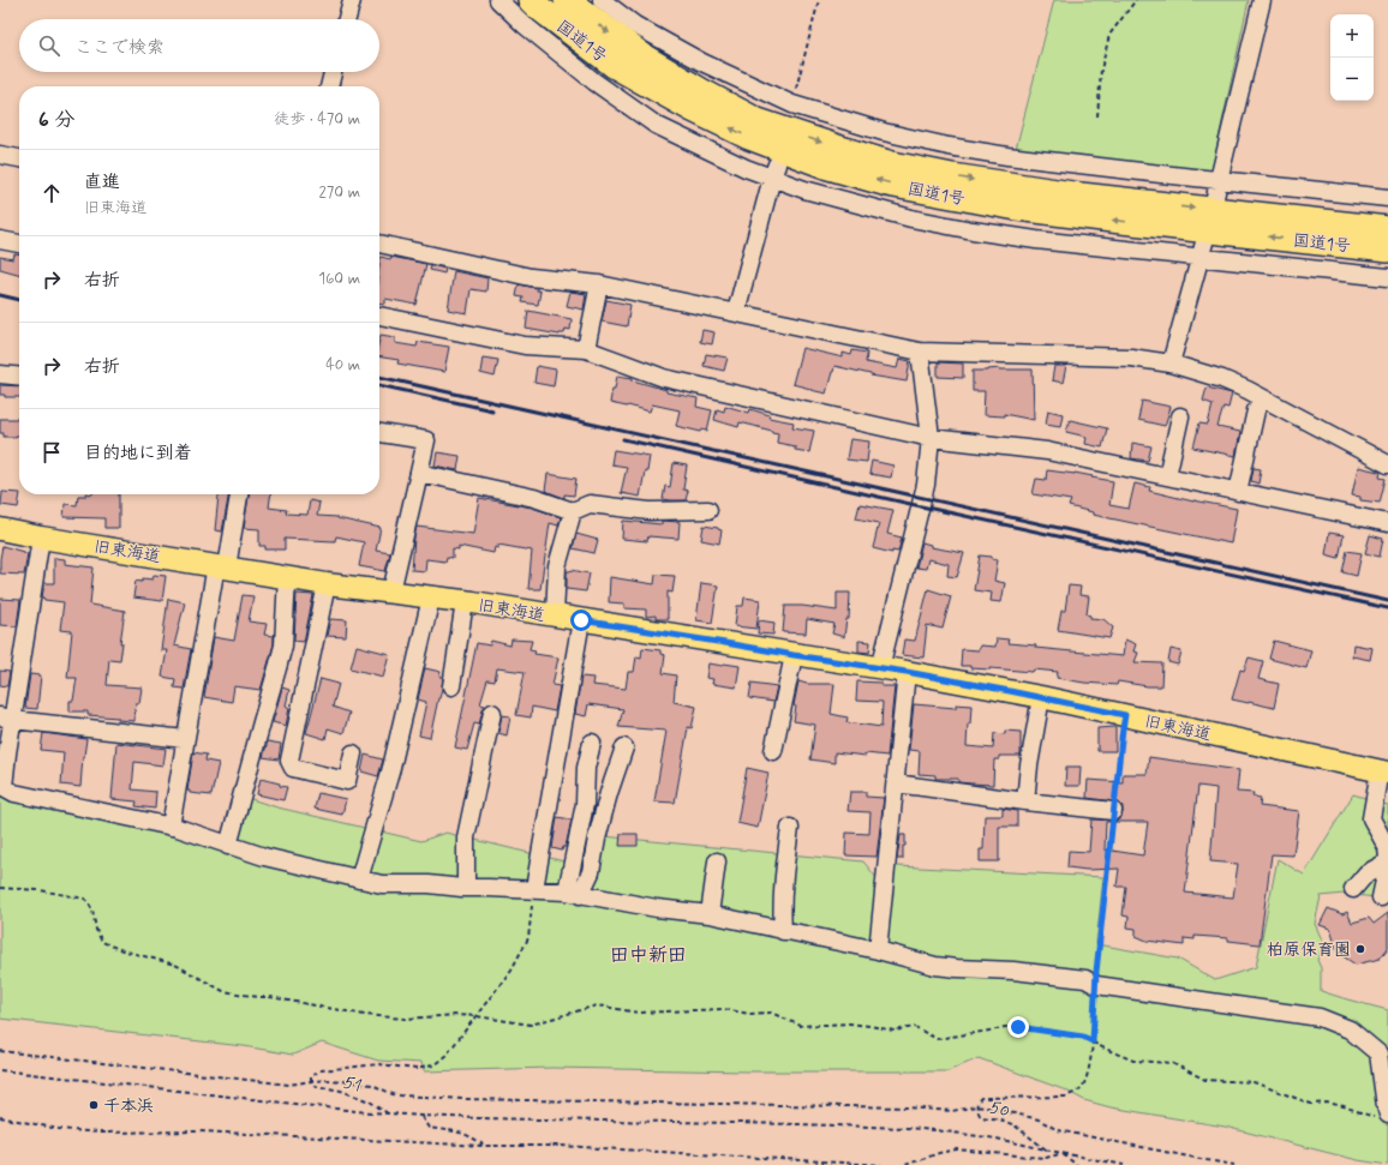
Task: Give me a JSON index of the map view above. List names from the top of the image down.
{
  "streets": {
    "highway": ["国道1号"],
    "main road": ["旧東海道"],
    "path": ["51", "50"]
  },
  "crossings": [
    ["51", "50"]
  ],
  "districts": ["田中新田"],
  "places": ["柏原保育園", "千本浜"],
  "page": {
    "map_buttons": ["+", "−"],
    "search": "ここで検索",
    "heading": ["6 分", "徒歩 · 470 m"],
    "list": [
      ["直進", "旧東海道", "270 m"],
      ["右折", "160 m"],
      ["右折", "40 m"],
      "目的地に到着"
    ]
  }
}
